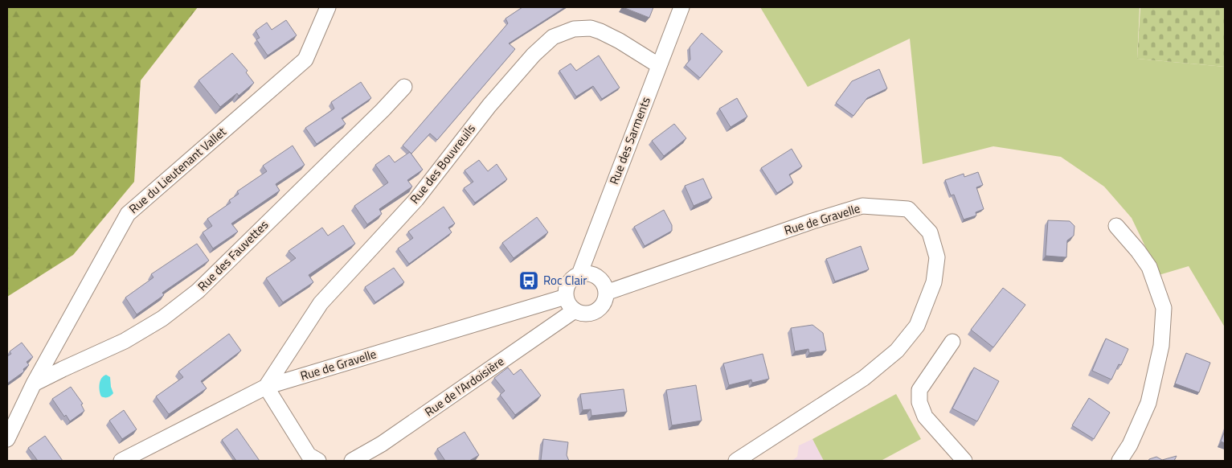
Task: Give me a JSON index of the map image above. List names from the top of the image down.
{
  "streets": {
    "street": [
      "Rue des Sarments",
      "Rue des Bouvreuils",
      "Rue du Lieutenant Vallet",
      "Rue de Gravelle",
      "Rue des Fauvettes",
      "Rue de l'Ardoisière"
    ]
  },
  "crossings": [
    ["Rue des Sarments", "Rue des Bouvreuils"],
    ["Rue des Sarments", "Rue de Gravelle"],
    ["Rue des Sarments", "Rue de l'Ardoisière"],
    ["Rue des Bouvreuils", "Rue de Gravelle"],
    ["Rue du Lieutenant Vallet", "Rue des Fauvettes"],
    ["Rue de Gravelle", "Rue de l'Ardoisière"]
  ],
  "places": {
    "bus stop": ["Roc Clair"]
  }
}
